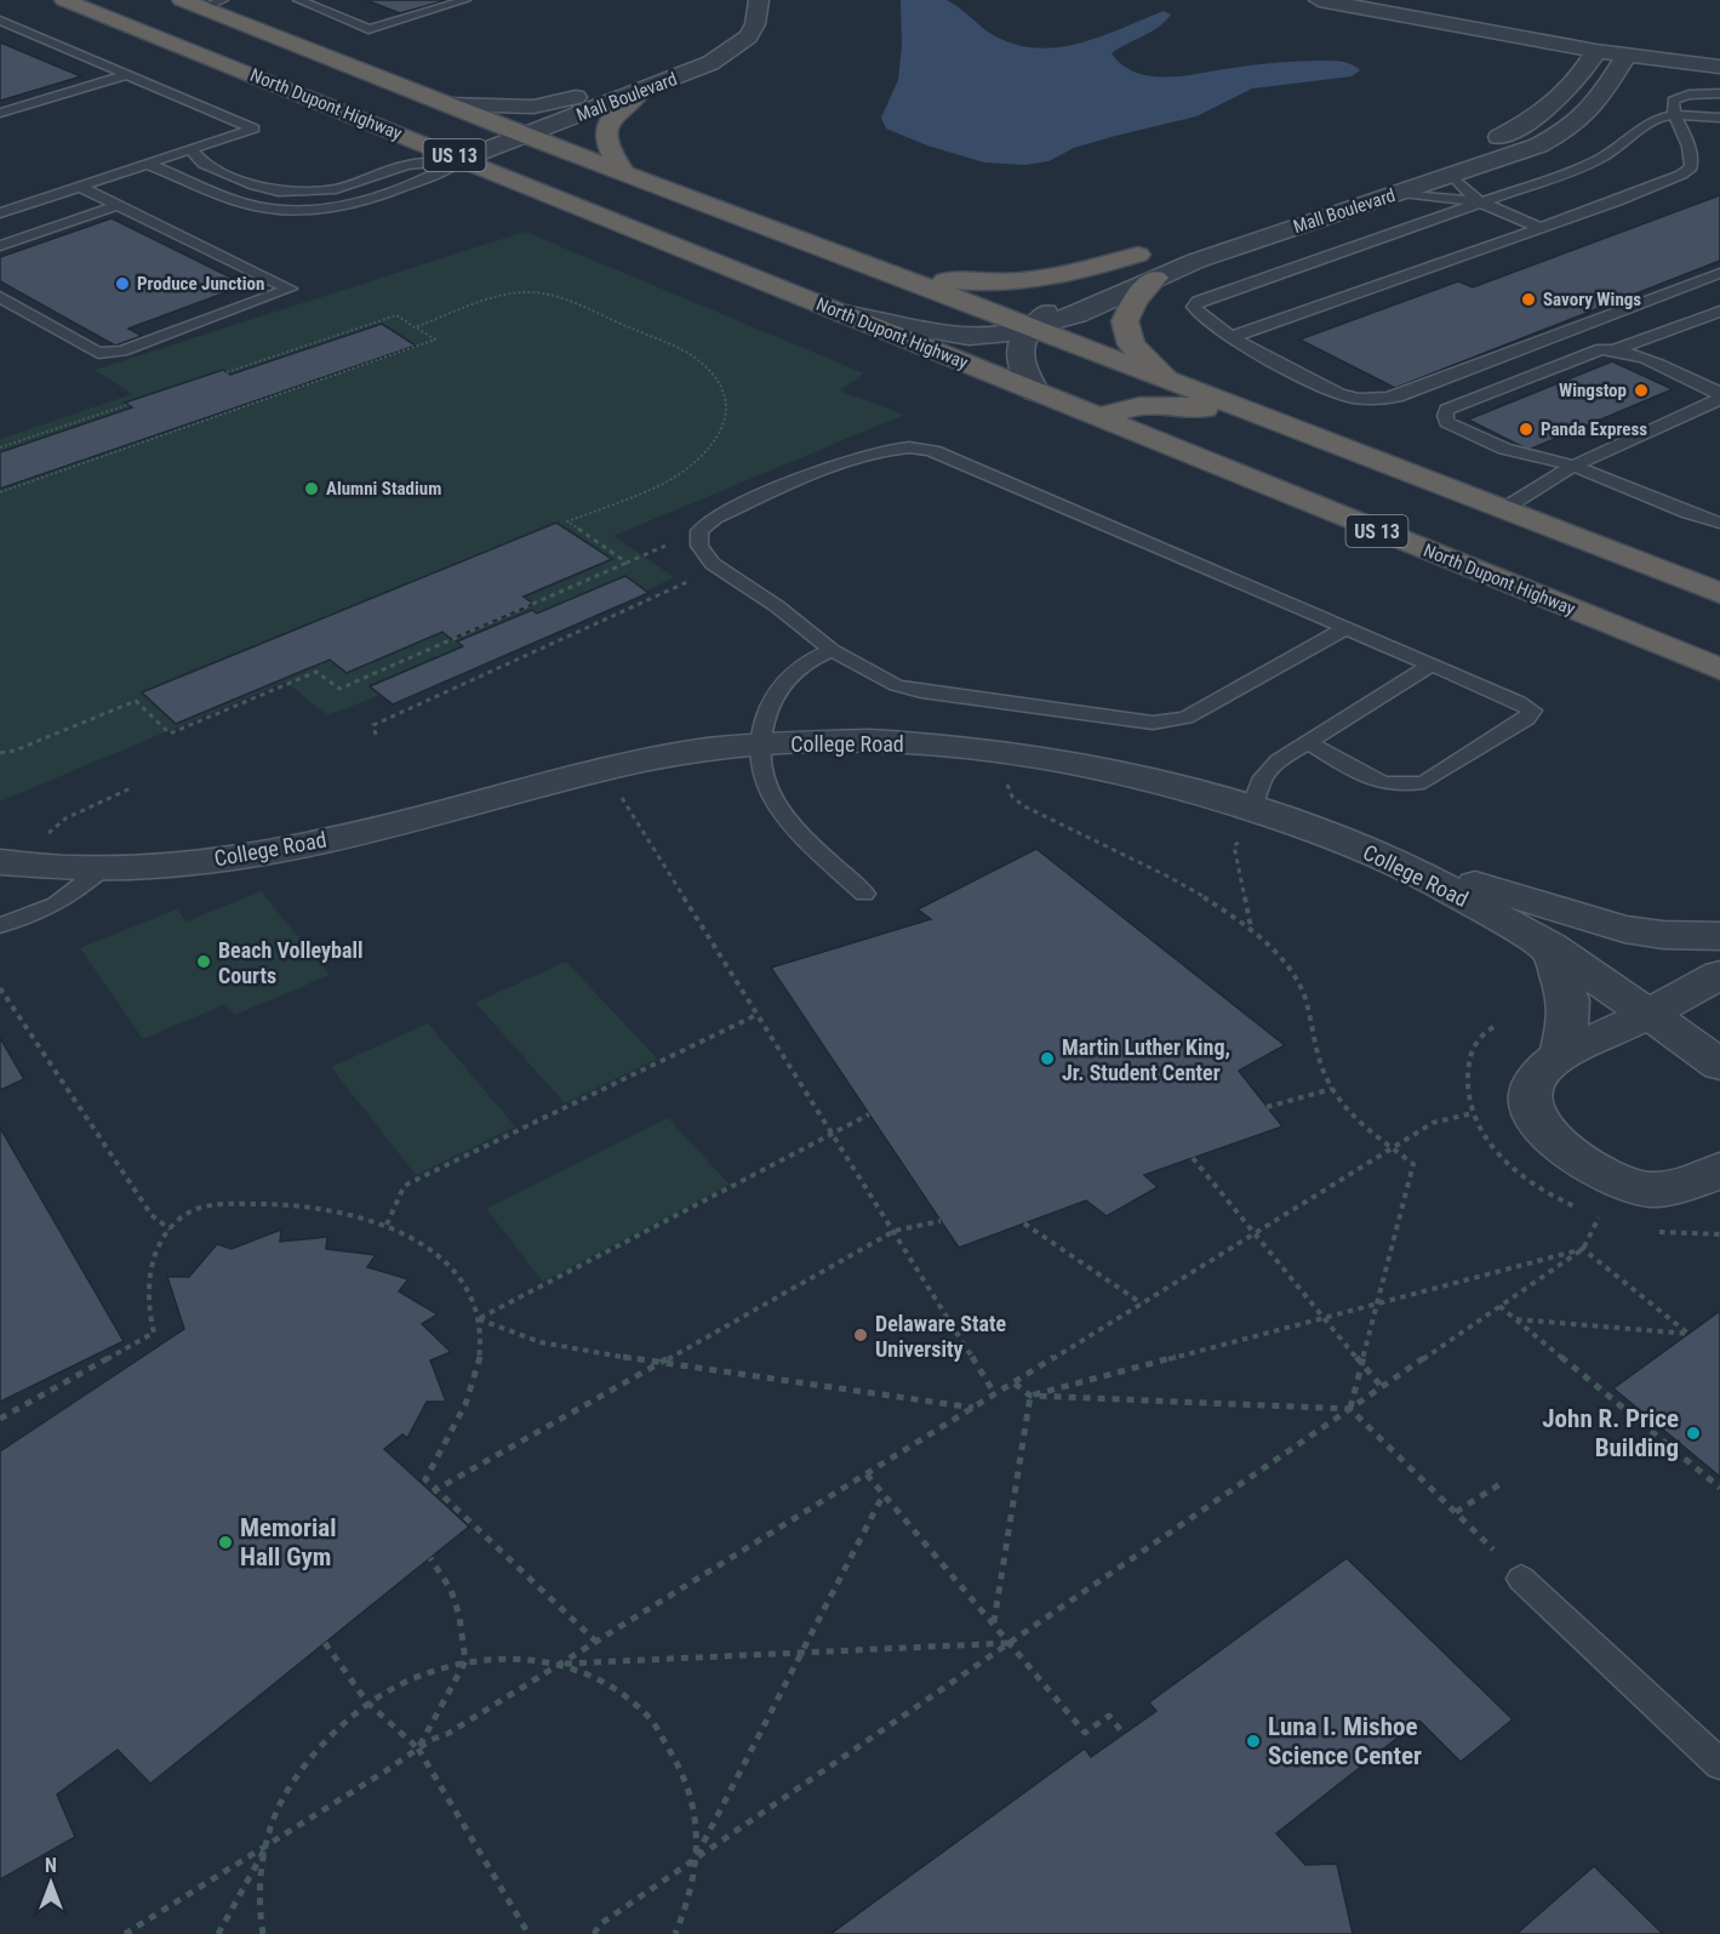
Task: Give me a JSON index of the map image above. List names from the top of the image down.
{
  "streets": {
    "highway": ["North Dupont Highway", "US 13"],
    "street": ["Mall Boulevard", "College Road"]
  },
  "crossings": [
    ["Mall Boulevard", "North Dupont Highway"]
  ],
  "places": [
    "Produce Junction",
    "Savory Wings",
    "Wingstop",
    "Panda Express",
    "Alumni Stadium",
    "Beach Volleyball Courts",
    "Martin Luther King, Jr. Student Center",
    "Delaware State University",
    "John R. Price Building",
    "Memorial Hall Gym",
    "Luna I. Mishoe Science Center"
  ],
  "north": "top"
}
